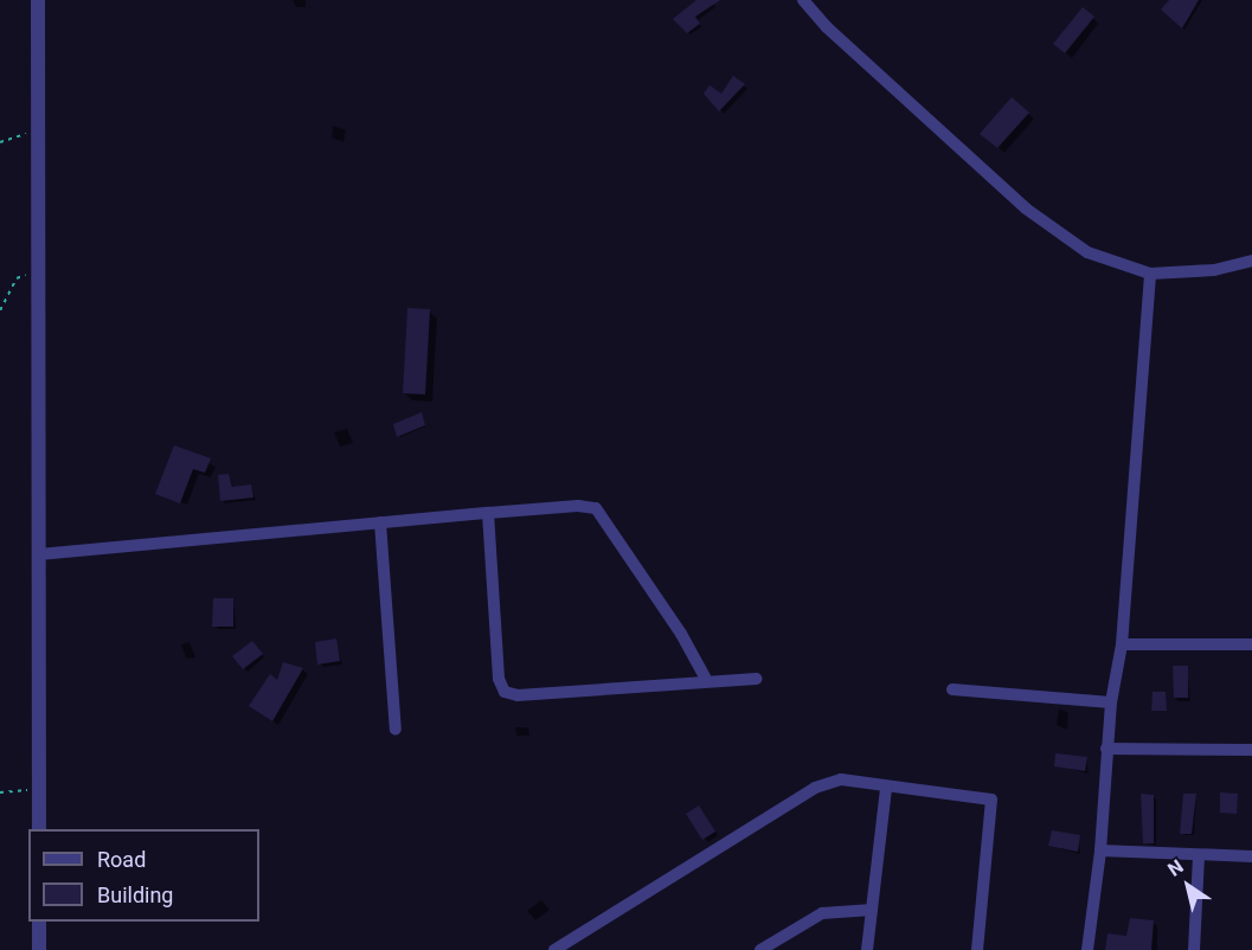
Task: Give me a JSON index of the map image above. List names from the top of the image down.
{
  "legend": ["Road", "Building"],
  "north": "top left"
}
